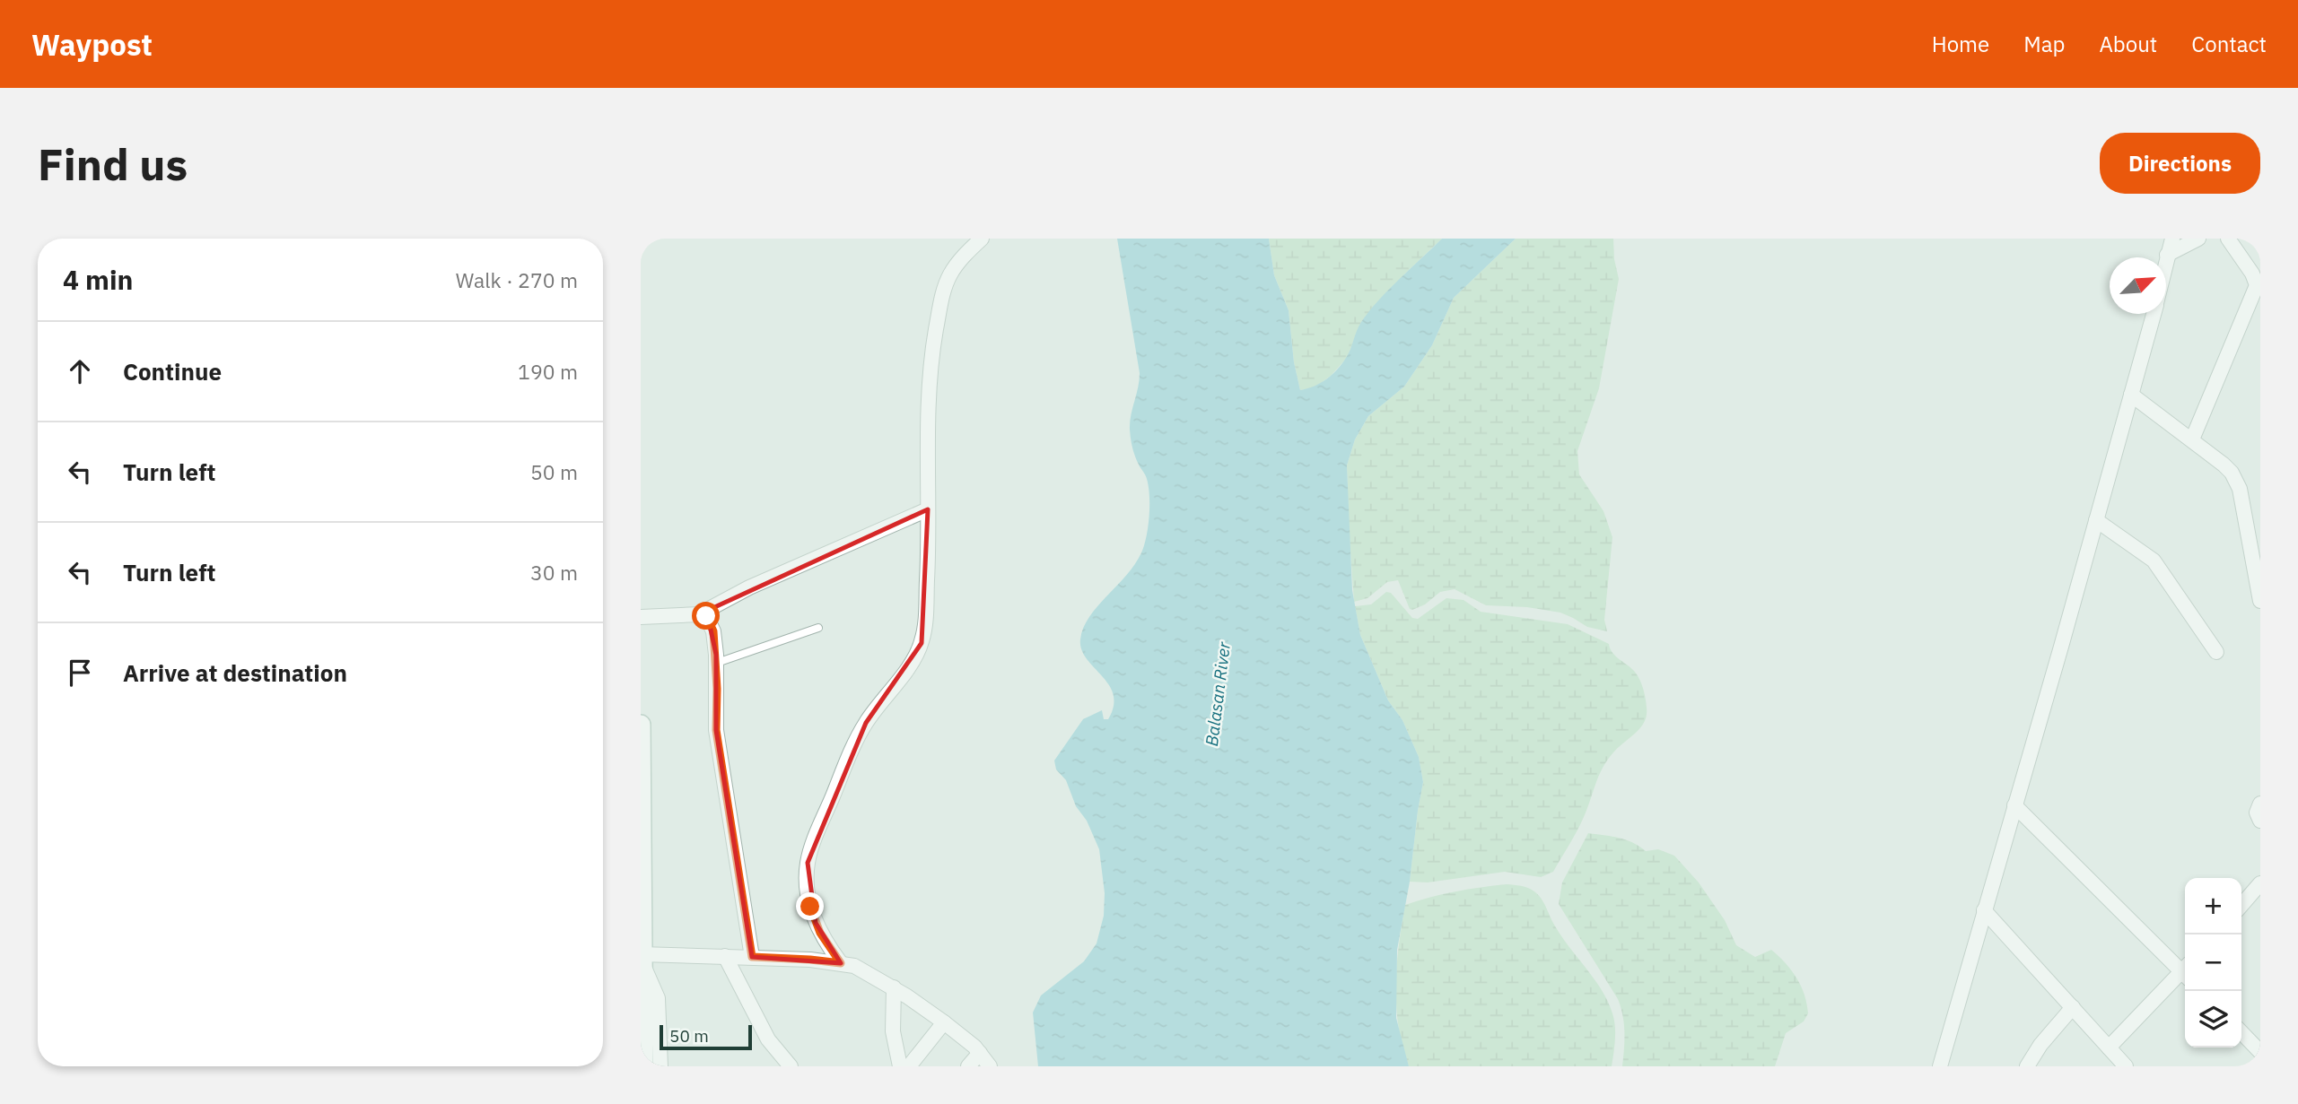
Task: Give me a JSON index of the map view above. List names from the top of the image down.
{
  "water": ["Balasan River"],
  "scale_bar": "50 m",
  "north": "top right",
  "page": {
    "header": "Waypost",
    "nav": [
      "Home",
      "Map",
      "About",
      "Contact"
    ],
    "buttons": "Directions",
    "title": "Find us",
    "heading": ["4 min", "Walk · 270 m"],
    "list": [
      ["Continue", "190 m"],
      ["Turn left", "50 m"],
      ["Turn left", "30 m"],
      "Arrive at destination"
    ],
    "map_buttons": ["+", "−"],
    "scale": "50 m"
  }
}
